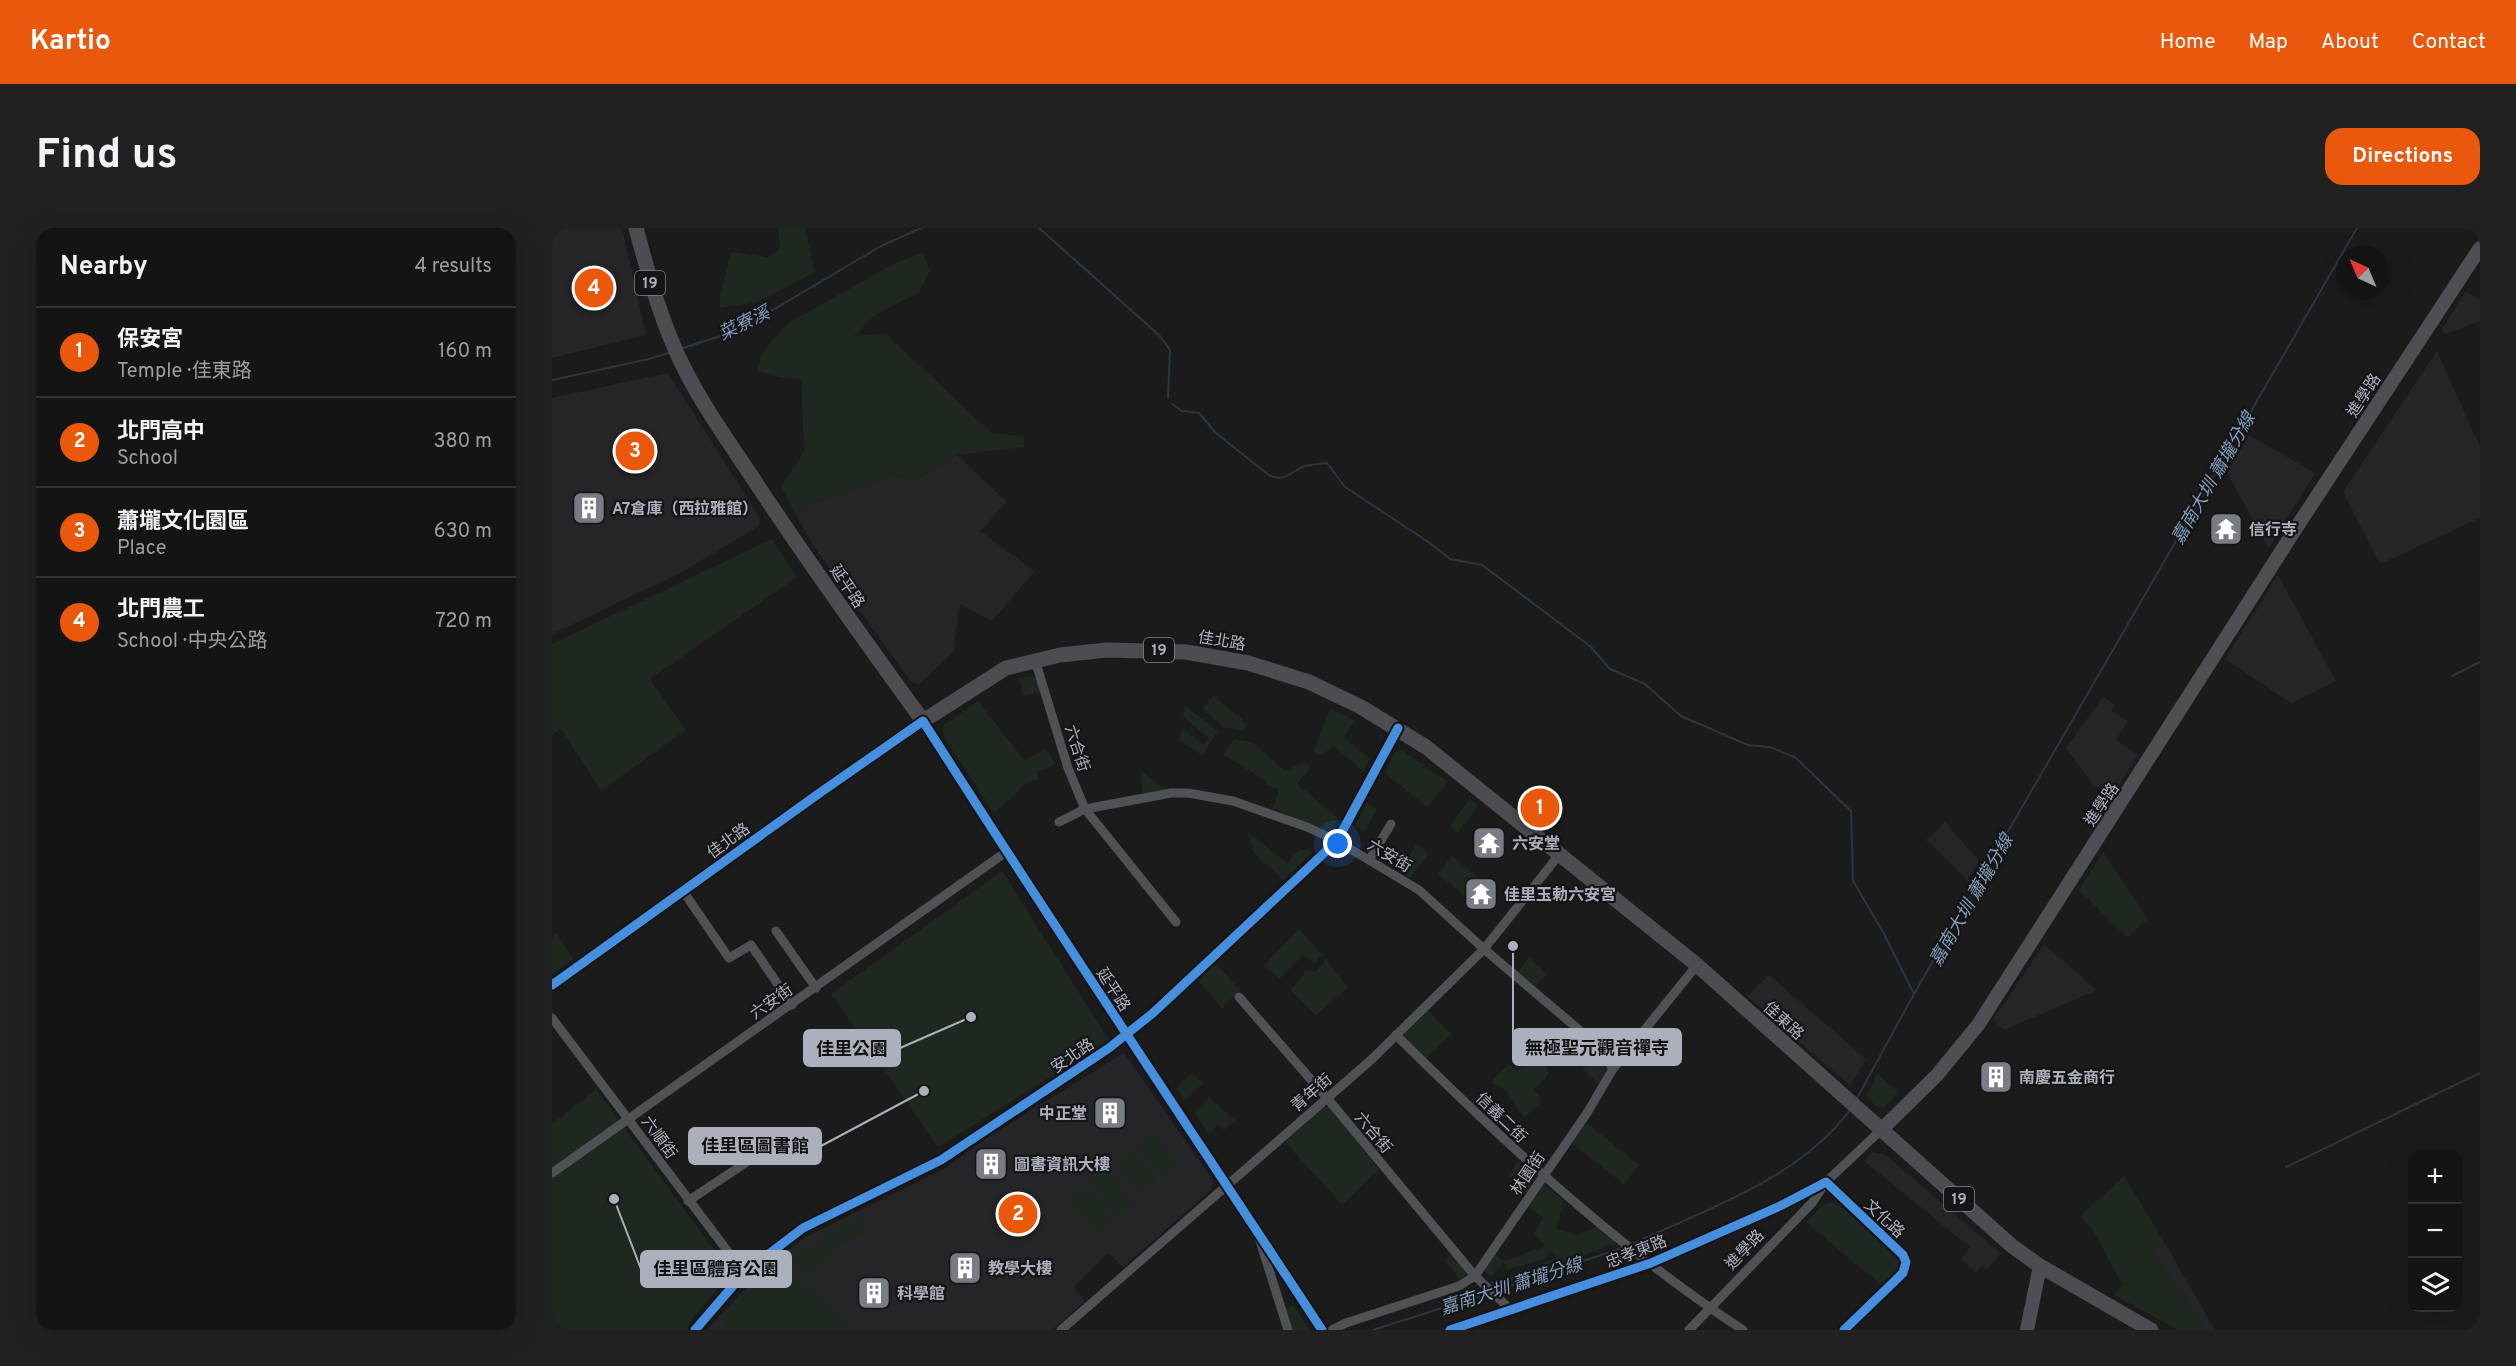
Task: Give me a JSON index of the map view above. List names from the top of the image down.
{
  "streets": {
    "main road": [
      "19",
      "進學路",
      "延平路",
      "佳北路",
      "佳東路"
    ],
    "street": [
      "六合街",
      "六安街",
      "安北路",
      "青年街",
      "信義二街",
      "六順街",
      "林園街",
      "文化路",
      "忠孝東路"
    ]
  },
  "crossings": [
    ["進學路", "佳東路"],
    ["進學路", "文化路"],
    ["進學路", "忠孝東路"],
    ["延平路", "佳北路"],
    ["延平路", "六安街"],
    ["延平路", "安北路"],
    ["延平路", "青年街"],
    ["佳北路", "六合街"],
    ["佳北路", "佳東路"],
    ["佳北路", "安北路"],
    ["六合街", "六安街"],
    ["六合街", "青年街"],
    ["六合街", "林園街"],
    ["六合街", "忠孝東路"],
    ["六安街", "安北路"],
    ["六安街", "青年街"],
    ["六安街", "六順街"],
    ["六安街", "林園街"],
    ["佳東路", "安北路"],
    ["佳東路", "青年街"],
    ["佳東路", "林園街"],
    ["安北路", "六順街"],
    ["青年街", "信義二街"],
    ["信義二街", "林園街"],
    ["信義二街", "忠孝東路"],
    ["文化路", "忠孝東路"]
  ],
  "water": ["菜寮溪", "嘉南大圳 蕭壠分線"],
  "places": {
    "building": [
      "A7倉庫（西拉雅館）",
      "南慶五金商行",
      "中正堂",
      "圖書資訊大樓",
      "教學大樓",
      "科學館"
    ],
    "temple": ["信行寺", "六安堂", "佳里玉勅六安宮"],
    "other": [
      "無極聖元觀音禪寺",
      "佳里公園",
      "佳里區圖書館",
      "佳里區體育公園"
    ]
  },
  "north": "top left",
  "page": {
    "header": "Kartio",
    "nav": [
      "Home",
      "Map",
      "About",
      "Contact"
    ],
    "buttons": "Directions",
    "title": "Find us",
    "heading": ["Nearby", "4 results"],
    "pins": [
      "4",
      "3",
      "1",
      "2"
    ],
    "list": [
      {
        "mark": "1",
        "name": "保安宮",
        "note": "Temple · 佳東路",
        "value": "160 m"
      },
      {
        "mark": "2",
        "name": "北門高中",
        "note": "School",
        "value": "380 m"
      },
      {
        "mark": "3",
        "name": "蕭壠文化園區",
        "note": "Place",
        "value": "630 m"
      },
      {
        "mark": "4",
        "name": "北門農工",
        "note": "School · 中央公路",
        "value": "720 m"
      }
    ],
    "map_buttons": ["+", "−"]
  }
}
